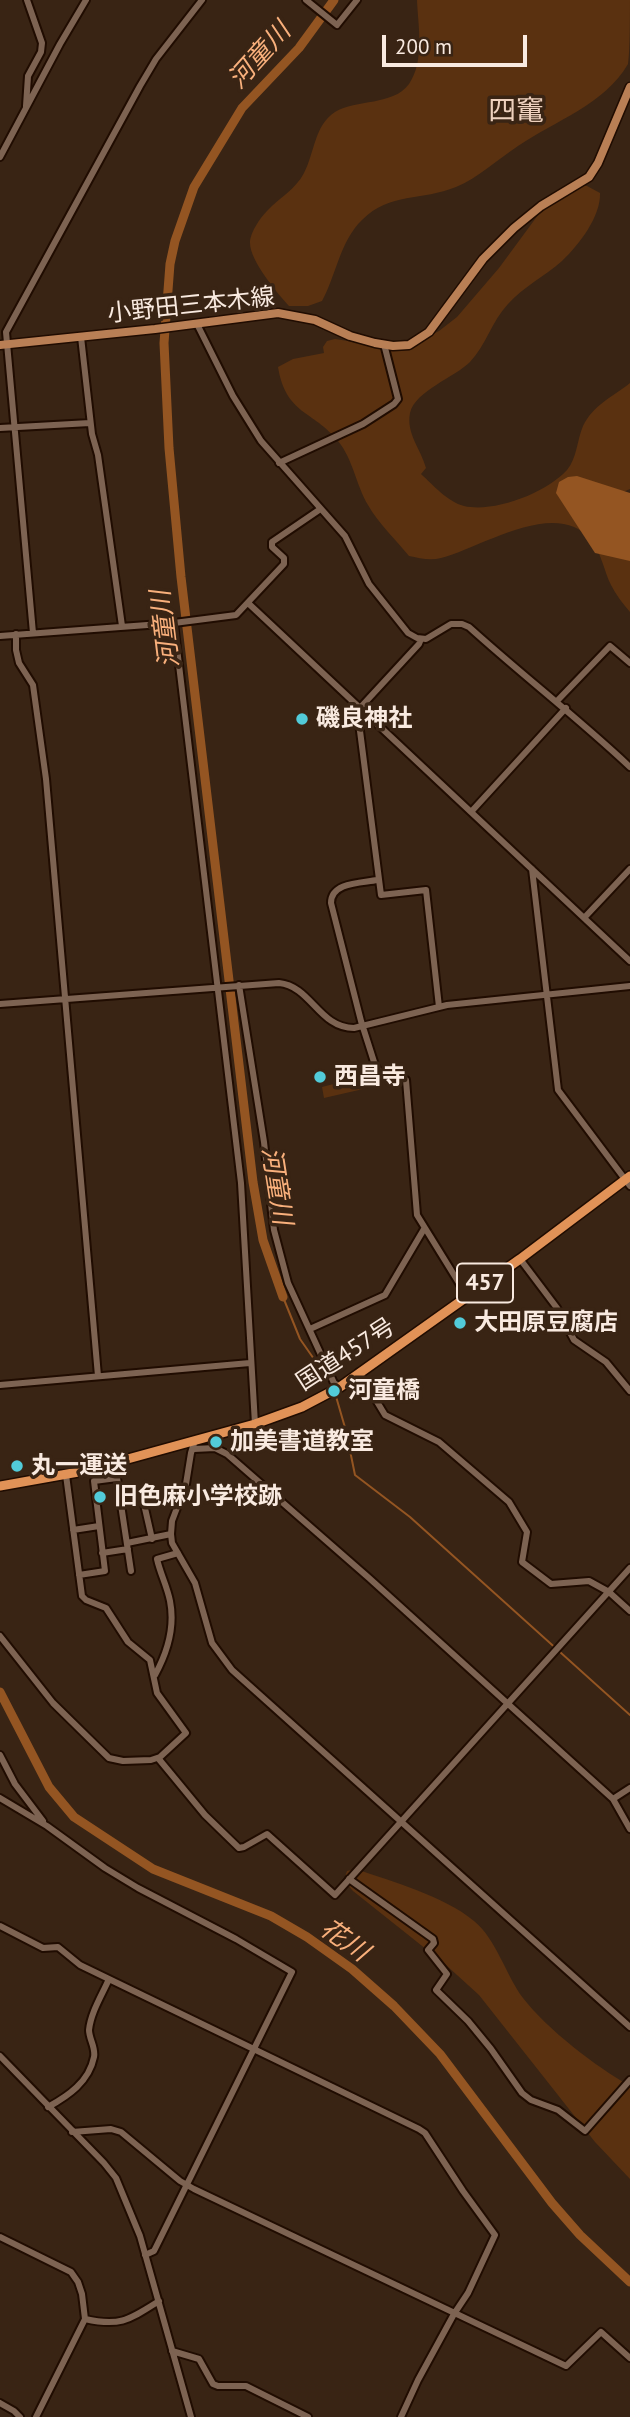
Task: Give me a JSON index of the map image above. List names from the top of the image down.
{
  "streets": {
    "highway": ["457", "国道457号"],
    "main road": ["小野田三本木線"]
  },
  "districts": ["四竃"],
  "water": ["河童川", "花川"],
  "places": [
    "磯良神社",
    "西昌寺",
    "大田原豆腐店",
    "河童橋",
    "加美書道教室",
    "丸一運送",
    "旧色麻小学校跡"
  ],
  "scale_bar": "200 m"
}
